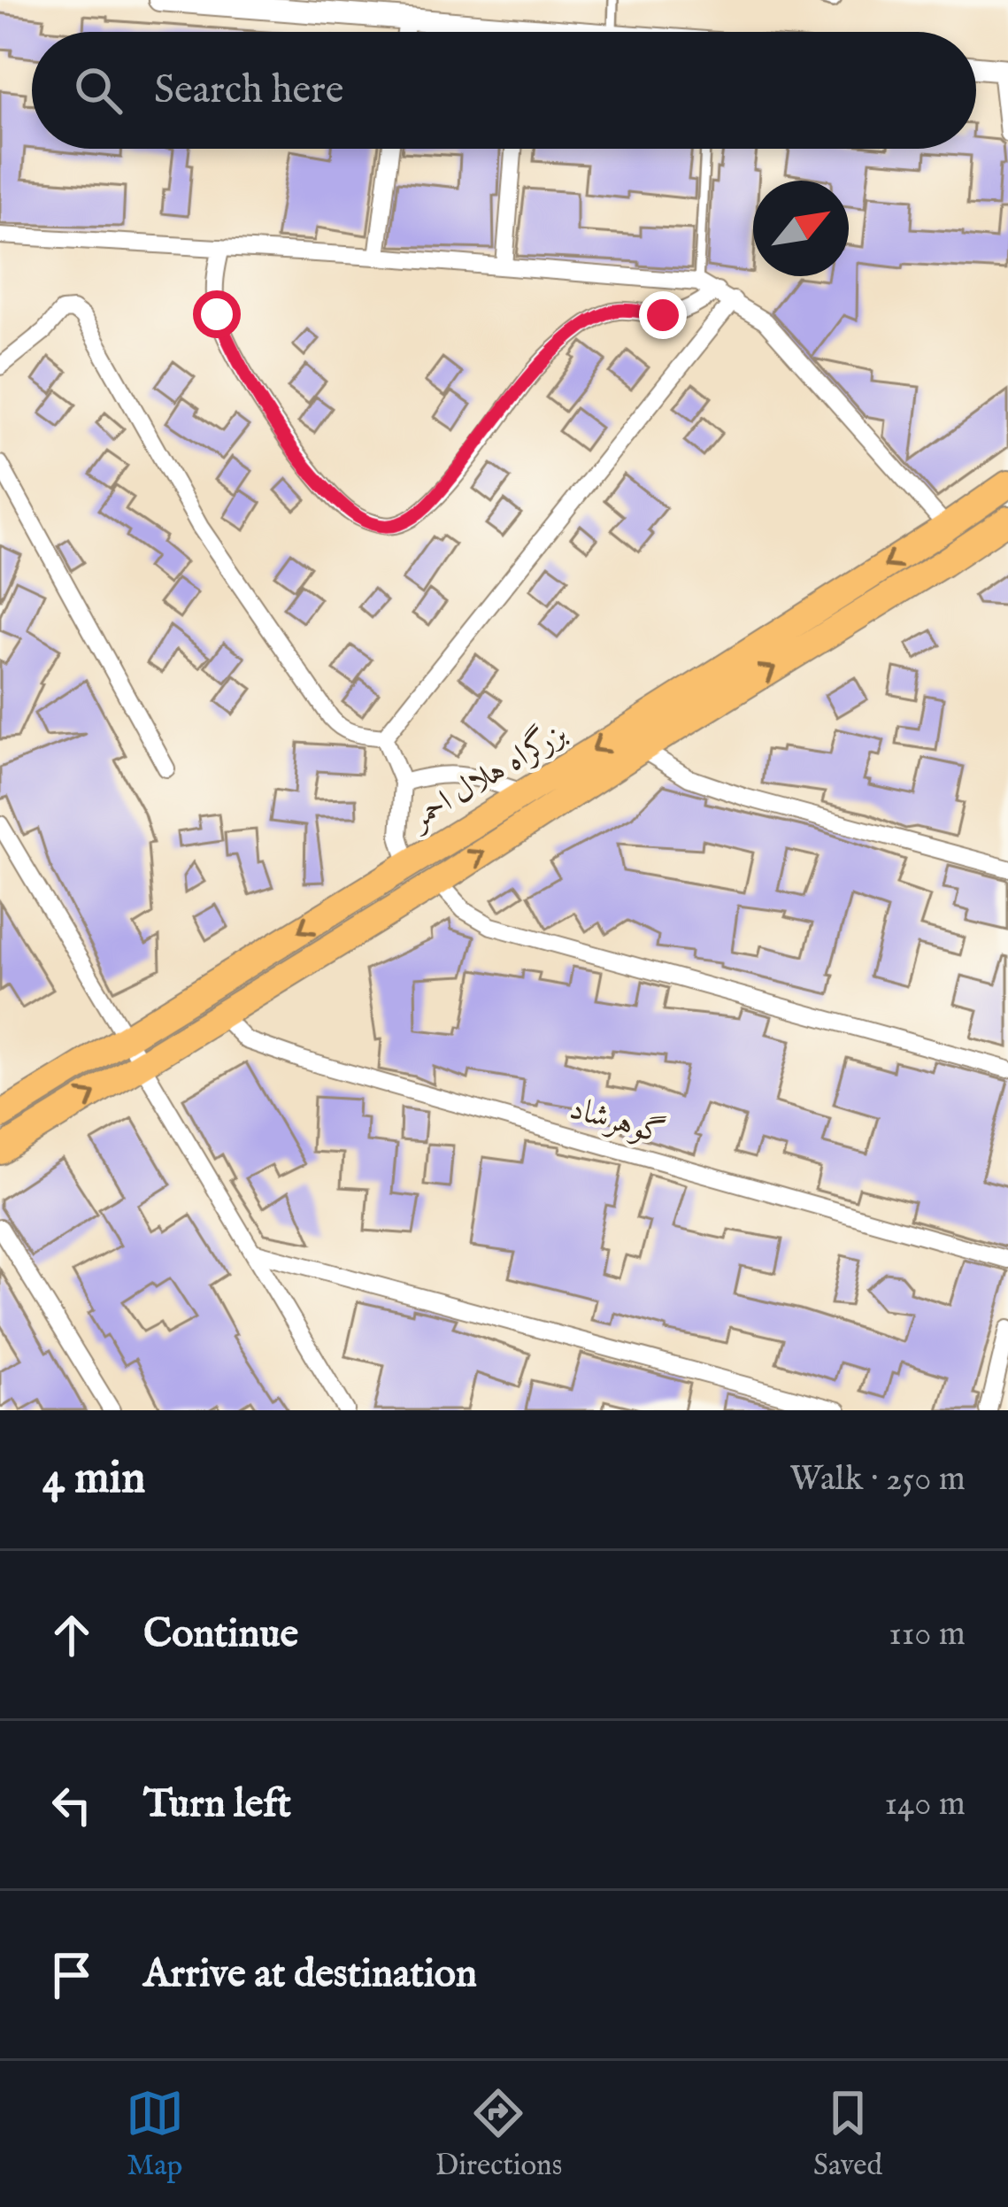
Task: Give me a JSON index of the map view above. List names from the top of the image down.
{
  "streets": {
    "highway": ["بزرگراه هلال احمر"],
    "street": ["گوهرشاد"]
  },
  "crossings": [
    ["بزرگراه هلال احمر", "گوهرشاد"]
  ],
  "north": "top right",
  "page": {
    "search": "Search here",
    "heading": ["4 min", "Walk · 250 m"],
    "list": [
      ["Continue", "110 m"],
      ["Turn left", "140 m"],
      "Arrive at destination"
    ],
    "nav": ["Map", "Directions", "Saved"]
  }
}
